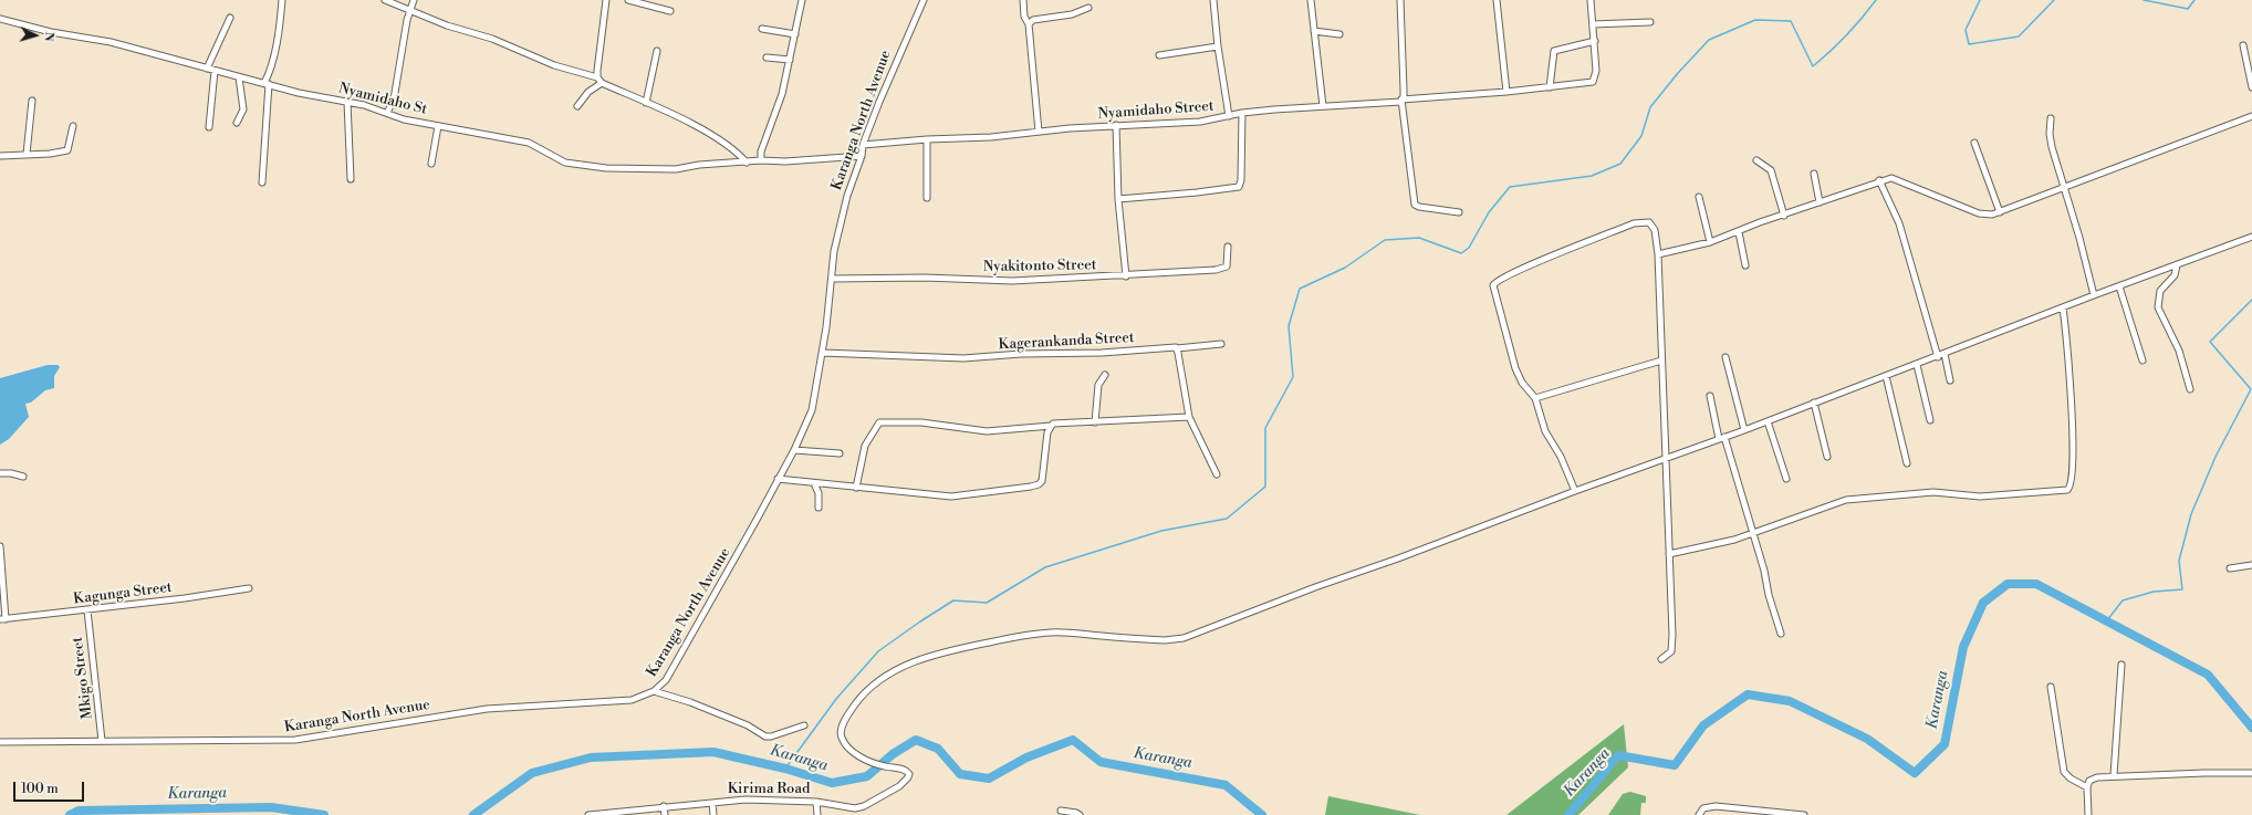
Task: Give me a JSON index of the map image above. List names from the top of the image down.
{
  "streets": {
    "street": [
      "Nyamidaho St",
      "Nyamidaho Street",
      "Karanga North Avenue",
      "Nyakitonto Street",
      "Kagerankanda Street",
      "Kagunga Street",
      "Mkigo Street",
      "Kirima Road"
    ]
  },
  "crossings": [
    ["Nyamidaho St", "Karanga North Avenue"],
    ["Nyamidaho Street", "Karanga North Avenue"],
    ["Karanga North Avenue", "Nyakitonto Street"],
    ["Karanga North Avenue", "Kagerankanda Street"],
    ["Karanga North Avenue", "Mkigo Street"],
    ["Kagunga Street", "Mkigo Street"]
  ],
  "water": ["Karanga"],
  "scale_bar": "100 m",
  "north": "right"
}
